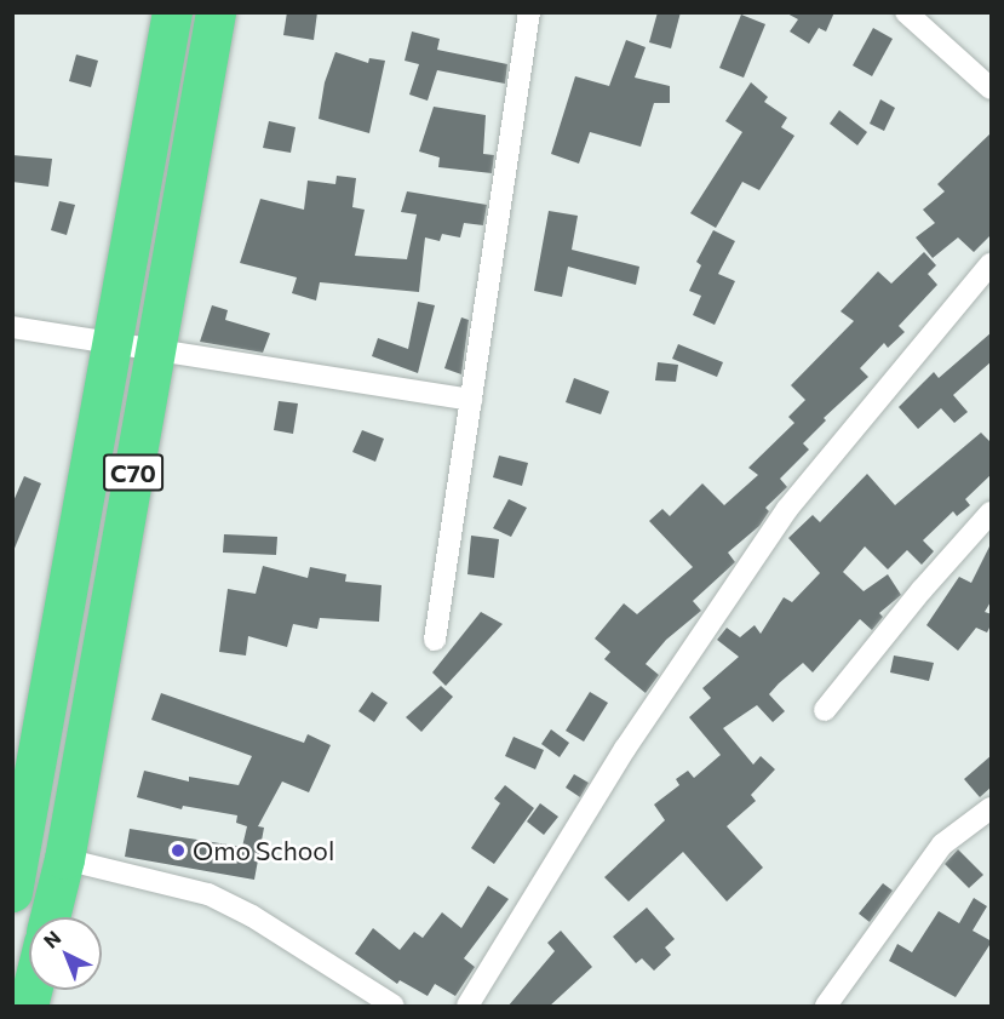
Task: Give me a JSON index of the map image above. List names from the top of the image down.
{
  "streets": {
    "highway": ["C70"]
  },
  "places": ["Omo School"],
  "north": "top left"
}
